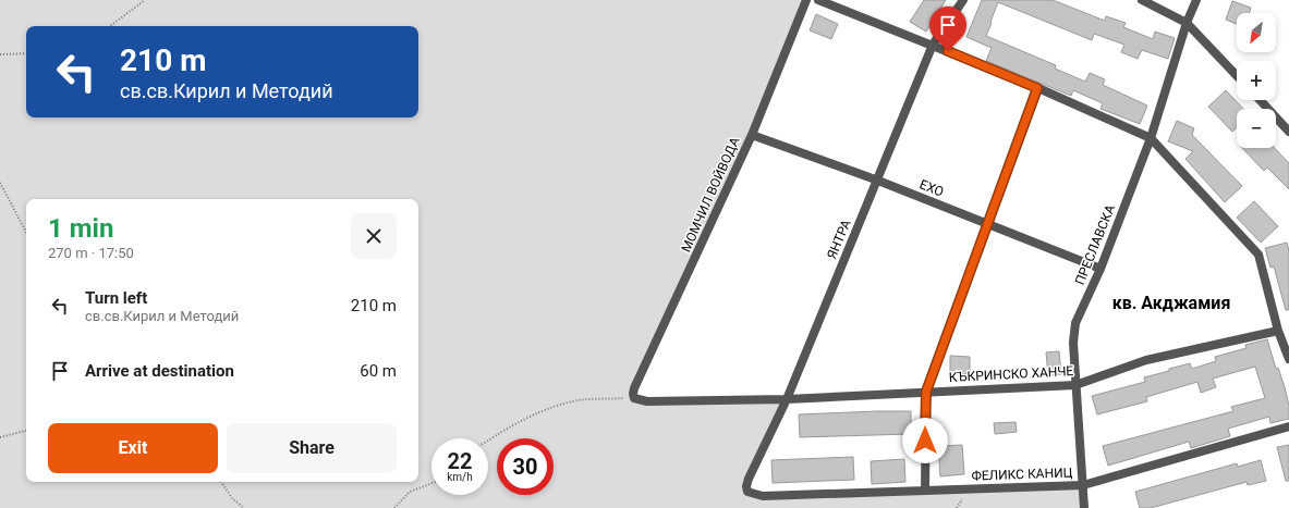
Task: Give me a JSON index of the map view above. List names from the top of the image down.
{
  "streets": {
    "street": [
      "ЕХО",
      "МОМЧИЛ ВОЙВОДА",
      "ЯНТРА",
      "ПРЕСЛАВСКА",
      "КЪКРИНСКО ХАНЧЕ",
      "ФЕЛИКС КАНИЦ"
    ]
  },
  "crossings": [
    ["ЕХО", "МОМЧИЛ ВОЙВОДА"],
    ["ЕХО", "ЯНТРА"],
    ["ЕХО", "ПРЕСЛАВСКА"],
    ["МОМЧИЛ ВОЙВОДА", "КЪКРИНСКО ХАНЧЕ"],
    ["ЯНТРА", "КЪКРИНСКО ХАНЧЕ"],
    ["ЯНТРА", "ФЕЛИКС КАНИЦ"],
    ["ПРЕСЛАВСКА", "КЪКРИНСКО ХАНЧЕ"],
    ["ПРЕСЛАВСКА", "ФЕЛИКС КАНИЦ"]
  ],
  "districts": ["кв. Акджамия"],
  "north": "bottom left",
  "page": {
    "map_buttons": ["+", "−"],
    "turn": ["210 m", "св.св.Кирил и Методий"],
    "heading": ["1 min", "270 m · 17:50"],
    "list": [
      {
        "name": "Turn left",
        "note": "св.св.Кирил и Методий",
        "value": "210 m"
      },
      {
        "name": "Arrive at destination",
        "value": "60 m"
      }
    ],
    "buttons": ["Exit", "Share"],
    "speed": "22 km/h",
    "limit": "30"
  }
}
